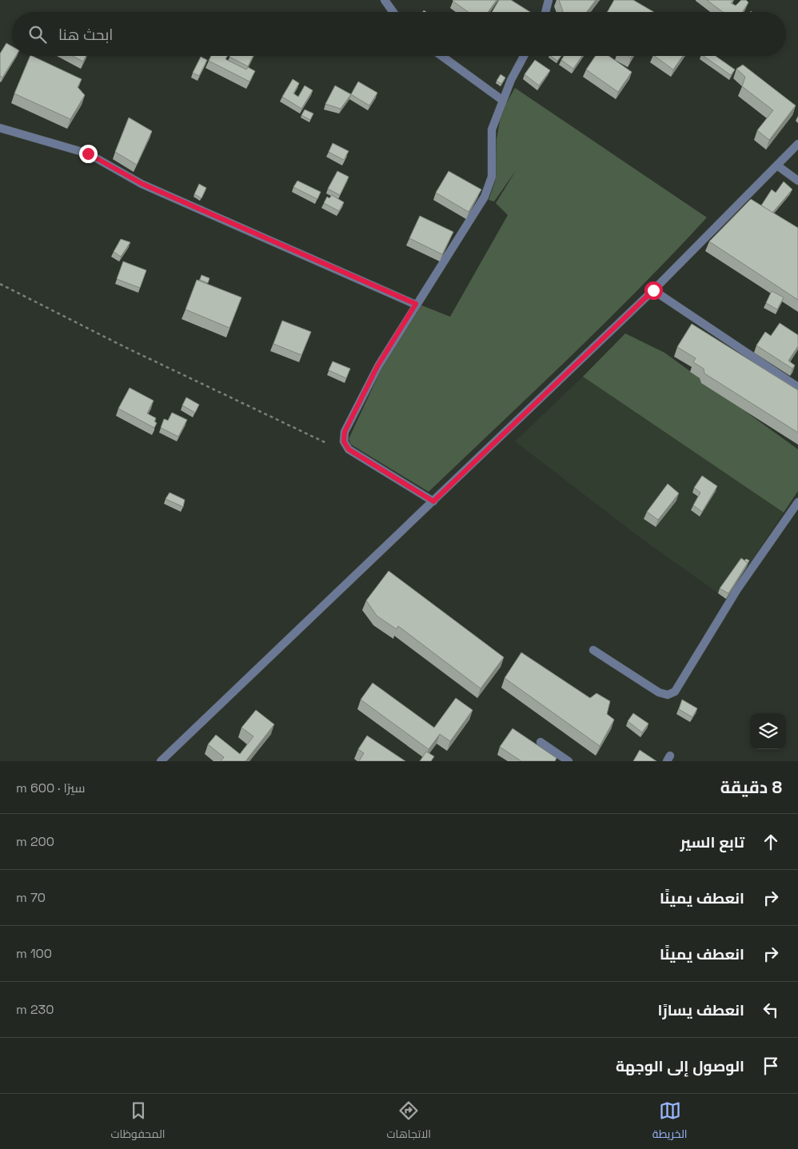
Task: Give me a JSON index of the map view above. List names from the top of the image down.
{
  "page": {
    "search": "ابحث هنا",
    "heading": ["8 دقيقة", "سيرًا · 600 m"],
    "list": [
      ["تابع السير", "200 m"],
      ["انعطف يمينًا", "70 m"],
      ["انعطف يمينًا", "100 m"],
      ["انعطف يسارًا", "230 m"],
      "الوصول إلى الوجهة"
    ],
    "nav": ["الخريطة", "الاتجاهات", "المحفوظات"]
  }
}
